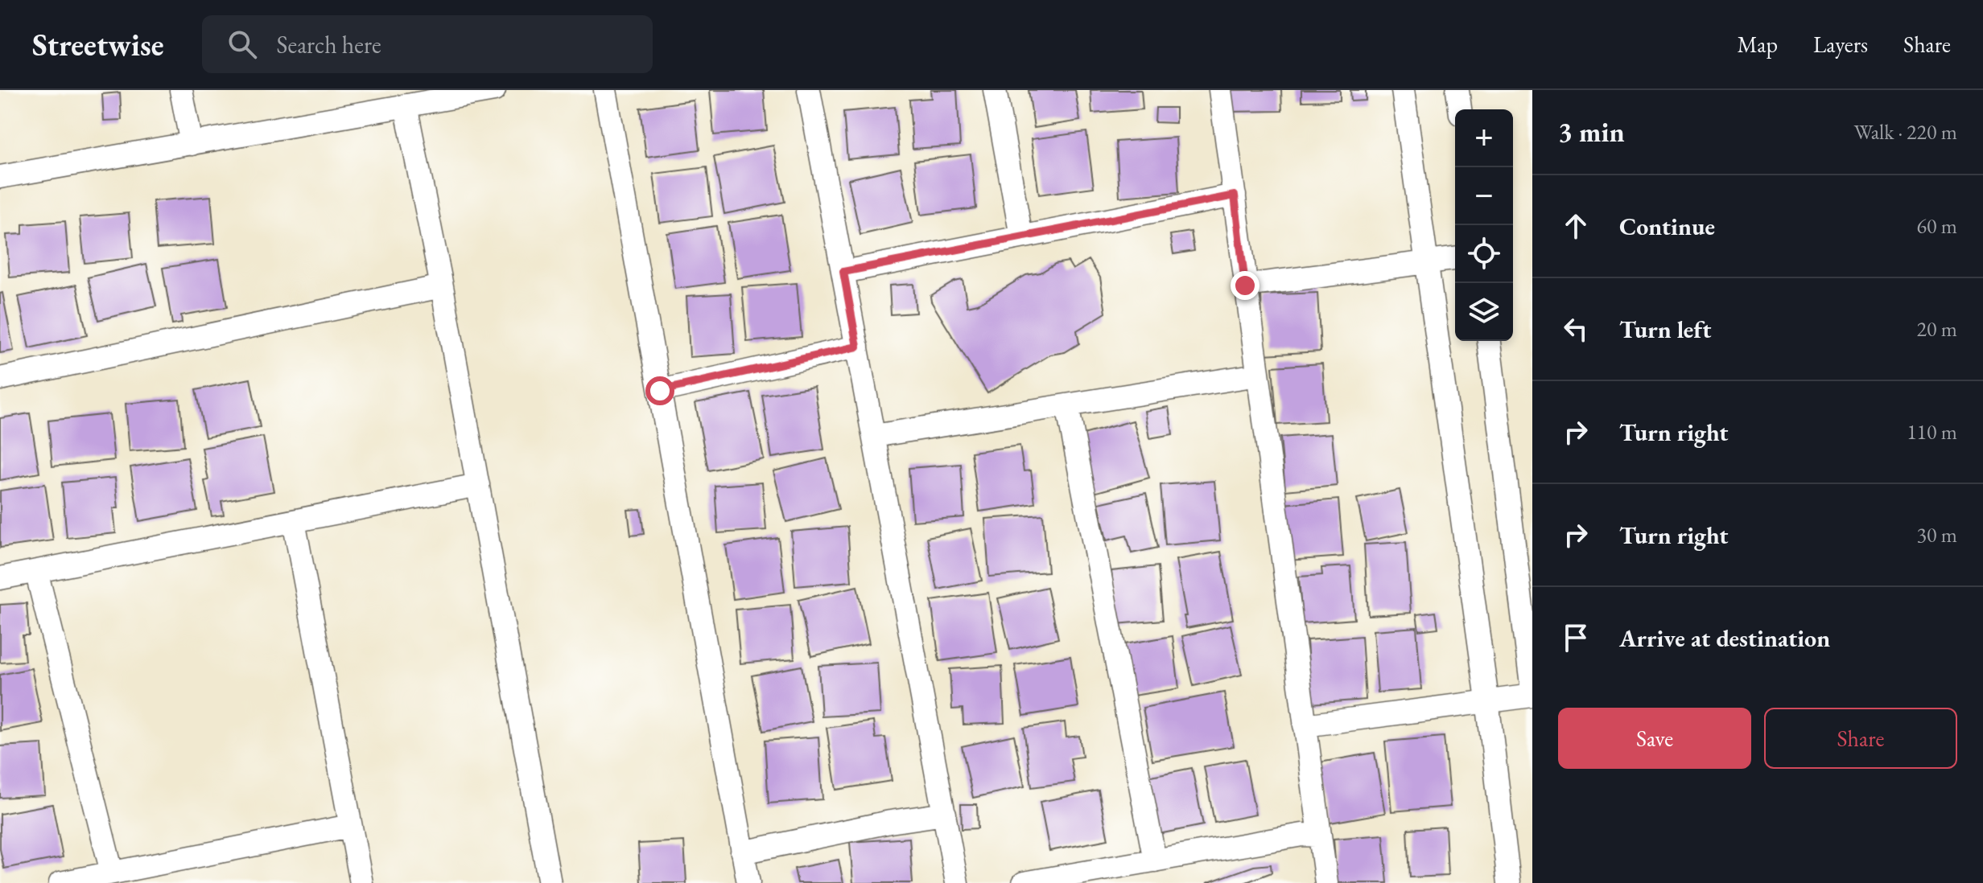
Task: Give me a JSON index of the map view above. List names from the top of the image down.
{
  "page": {
    "header": "Streetwise",
    "search": "Search here",
    "nav": ["Map", "Layers", "Share"],
    "heading": ["3 min", "Walk · 220 m"],
    "map_buttons": ["+", "−"],
    "list": [
      ["Continue", "60 m"],
      ["Turn left", "20 m"],
      ["Turn right", "110 m"],
      ["Turn right", "30 m"],
      "Arrive at destination"
    ],
    "buttons": ["Save", "Share"]
  }
}
